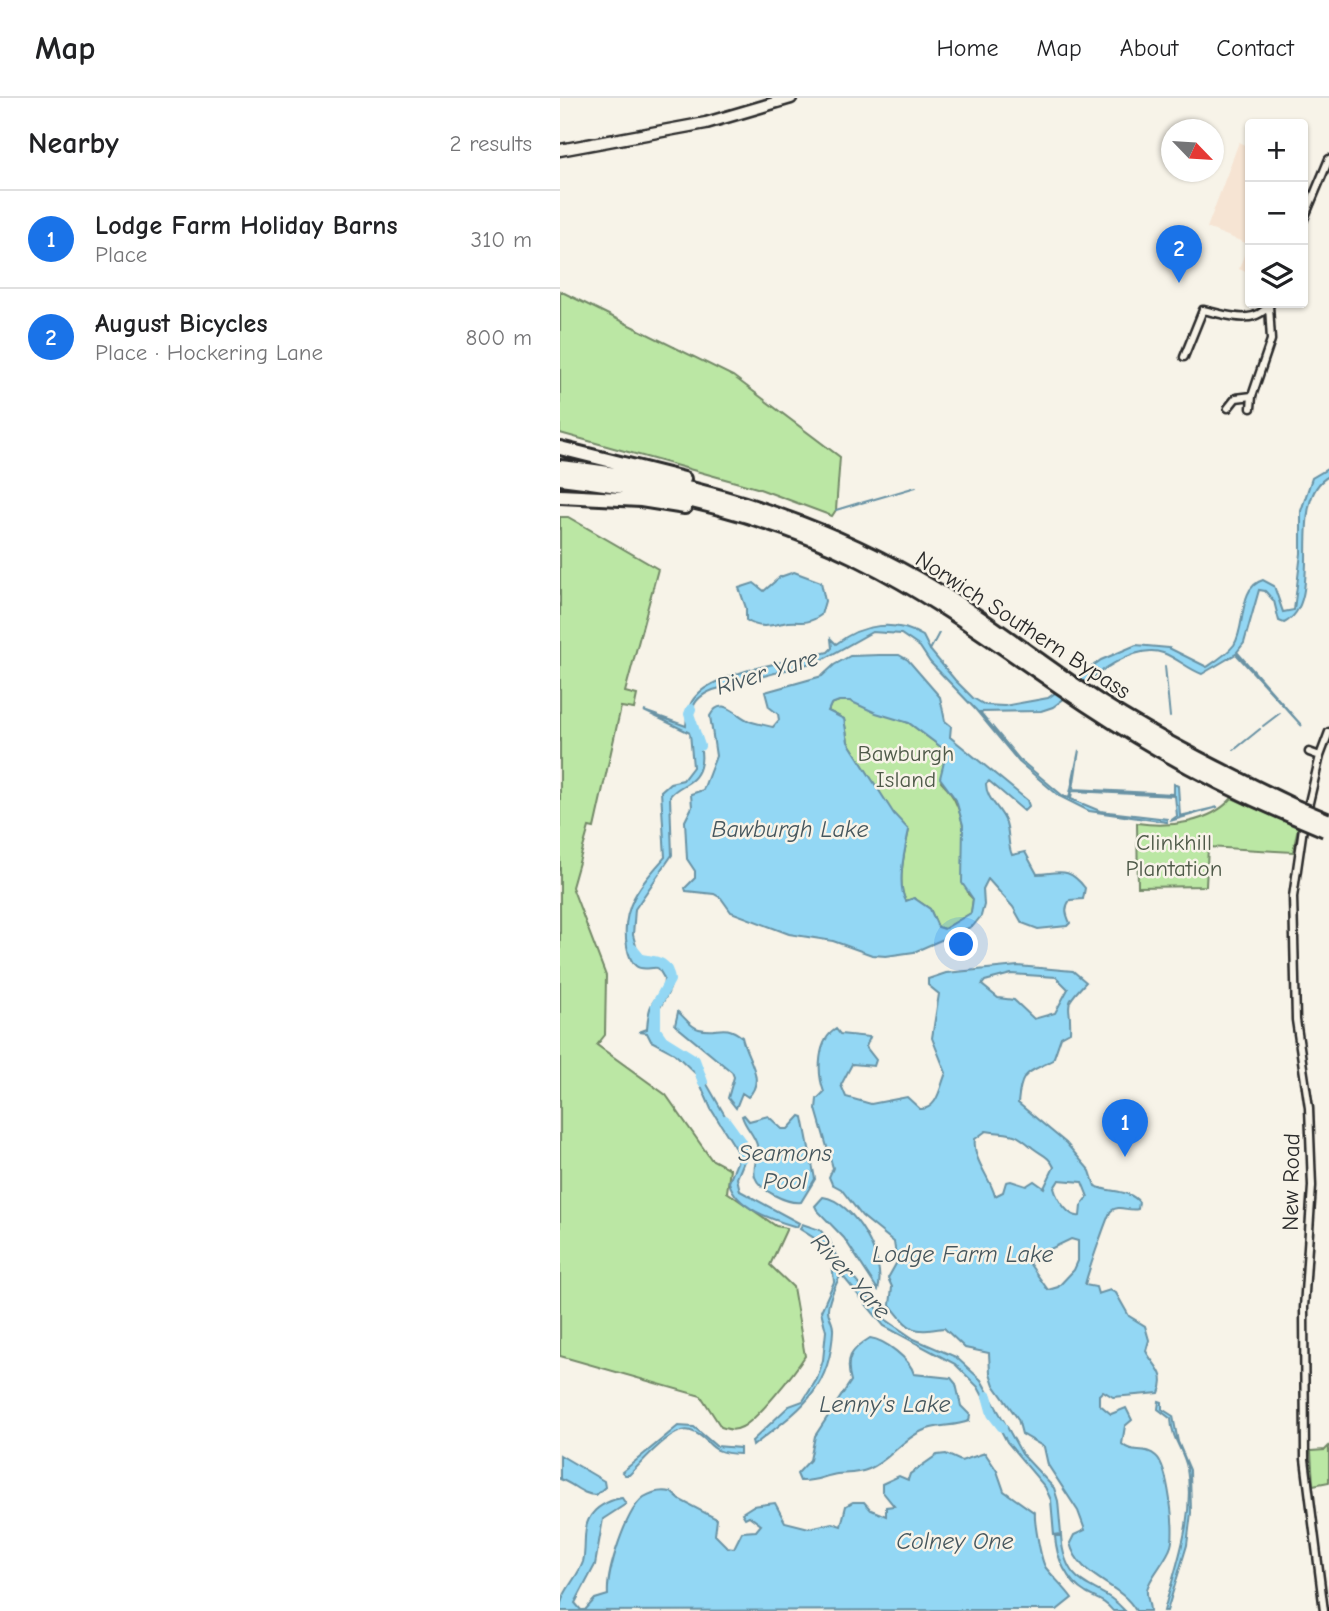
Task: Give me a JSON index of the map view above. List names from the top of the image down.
{
  "streets": {
    "highway": ["Norwich Southern Bypass"],
    "street": ["New Road"]
  },
  "water": [
    "River Yare",
    "Bawburgh Lake",
    "Seamons Pool",
    "Lodge Farm Lake",
    "Lenny's Lake",
    "Colney One"
  ],
  "parks": ["Bawburgh Island", "Clinkhill Plantation"],
  "north": "bottom right",
  "page": {
    "header": "Map",
    "nav": [
      "Home",
      "Map",
      "About",
      "Contact"
    ],
    "heading": ["Nearby", "2 results"],
    "map_buttons": ["+", "−"],
    "list": [
      {
        "mark": "1",
        "name": "Lodge Farm Holiday Barns",
        "note": "Place",
        "value": "310 m"
      },
      {
        "mark": "2",
        "name": "August Bicycles",
        "note": "Place · Hockering Lane",
        "value": "800 m"
      }
    ],
    "pins": ["2", "1"]
  }
}
